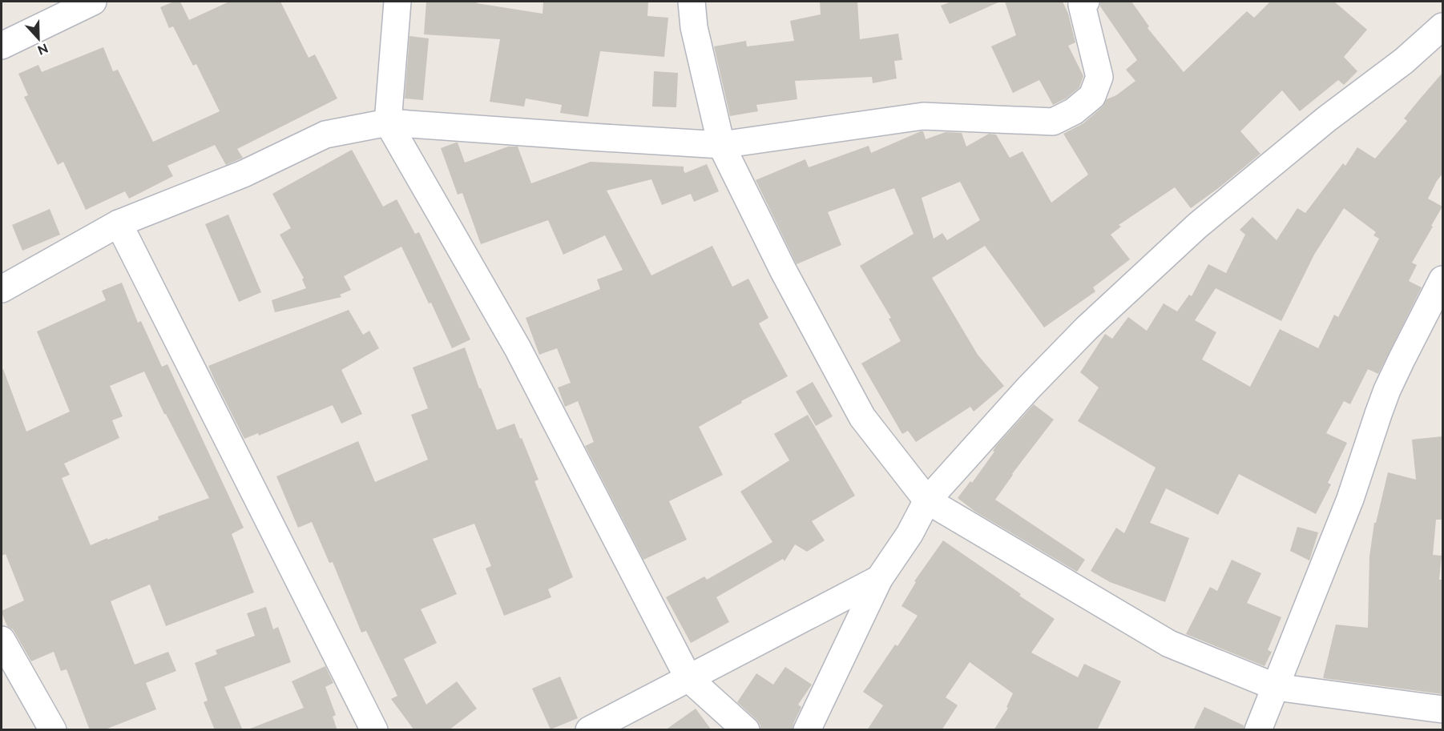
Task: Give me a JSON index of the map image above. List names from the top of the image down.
{
  "north": "bottom"
}
